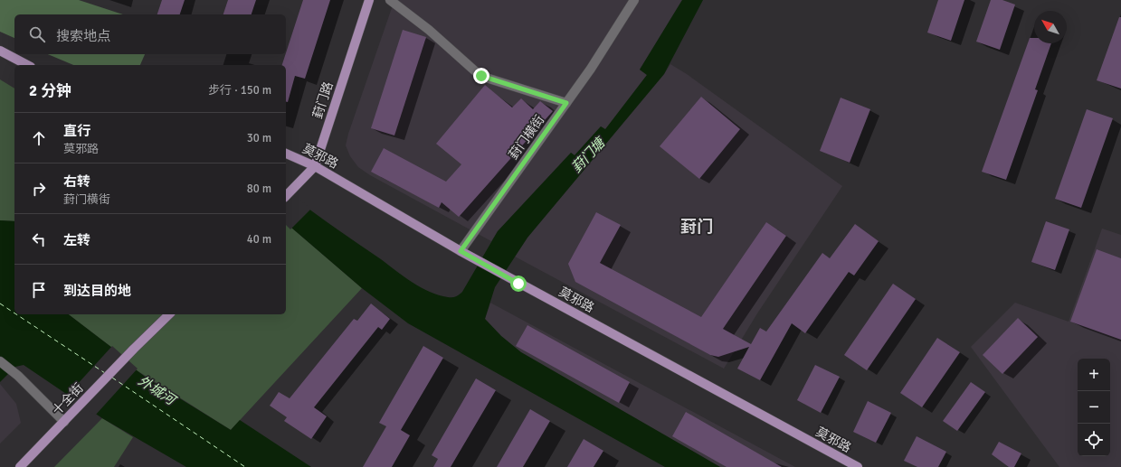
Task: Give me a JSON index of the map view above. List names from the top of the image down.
{
  "streets": {
    "main road": ["葑门路", "莫邪路", "十全街"],
    "street": ["葑门横街"]
  },
  "crossings": [
    ["葑门路", "莫邪路"],
    ["葑门横街", "莫邪路"]
  ],
  "districts": ["葑门"],
  "water": ["葑门塘", "外城河"],
  "north": "top left",
  "page": {
    "search": "搜索地点",
    "heading": ["2 分钟", "步行 · 150 m"],
    "list": [
      ["直行", "莫邪路", "30 m"],
      ["右转", "葑门横街", "80 m"],
      ["左转", "40 m"],
      "到达目的地"
    ],
    "map_buttons": ["+", "−"]
  }
}
